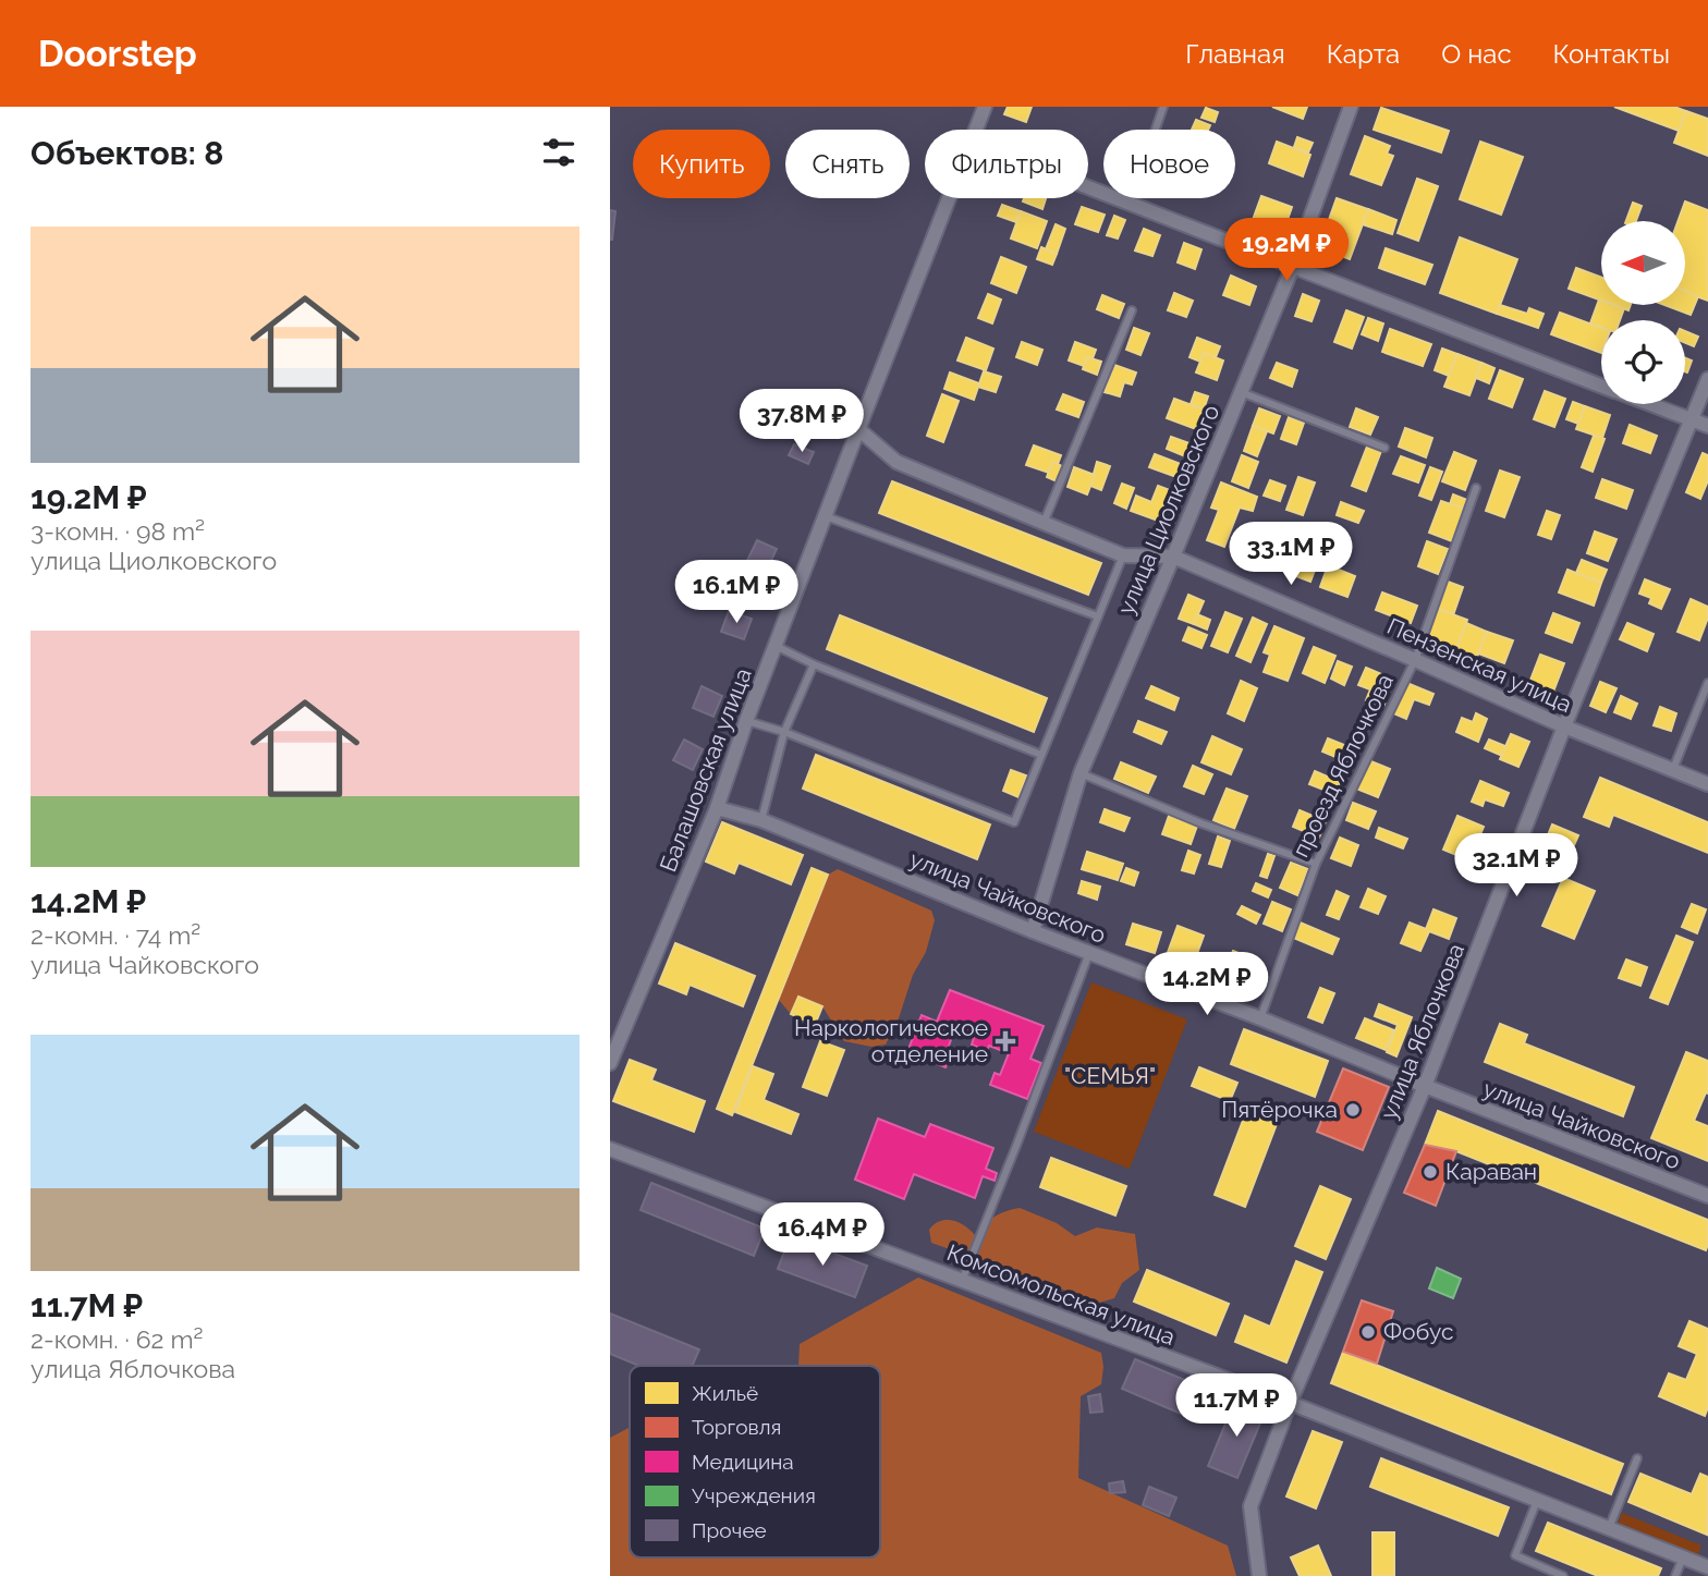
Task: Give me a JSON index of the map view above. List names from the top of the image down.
{
  "streets": {
    "street": [
      "улица Циолковского",
      "Пензенская улица",
      "Балашовская улица",
      "улица Чайковского",
      "улица Яблочкова",
      "Комсомольская улица"
    ],
    "lane": ["проезд Яблочкова"]
  },
  "crossings": [
    ["улица Циолковского", "Пензенская улица"],
    ["улица Циолковского", "улица Чайковского"],
    ["Пензенская улица", "проезд Яблочкова"],
    ["Пензенская улица", "Балашовская улица"],
    ["Пензенская улица", "улица Яблочкова"],
    ["проезд Яблочкова", "улица Чайковского"],
    ["Балашовская улица", "улица Чайковского"],
    ["улица Чайковского", "улица Яблочкова"],
    ["улица Яблочкова", "Комсомольская улица"]
  ],
  "parks": ["\"СЕМЬЯ\""],
  "places": {
    "health": ["Наркологическое отделение"],
    "other": ["Пятёрочка", "Караван", "Фобус"]
  },
  "legend": [
    "Жильё",
    "Торговля",
    "Медицина",
    "Учреждения",
    "Прочее"
  ],
  "north": "left",
  "page": {
    "header": "Doorstep",
    "nav": [
      "Главная",
      "Карта",
      "О нас",
      "Контакты"
    ],
    "heading": "Объектов: 8",
    "chip": [
      "Купить",
      "Снять",
      "Фильтры",
      "Новое"
    ],
    "list": [
      {
        "name": "19.2M ₽",
        "note": "3-комн. · 98 m² · улица Циолковского"
      },
      {
        "name": "14.2M ₽",
        "note": "2-комн. · 74 m² · улица Чайковского"
      },
      {
        "name": "11.7M ₽",
        "note": "2-комн. · 62 m² · улица Яблочкова"
      }
    ],
    "price": [
      "19.2M ₽",
      "37.8M ₽",
      "33.1M ₽",
      "16.1M ₽",
      "32.1M ₽",
      "14.2M ₽",
      "16.4M ₽",
      "11.7M ₽"
    ]
  }
}
